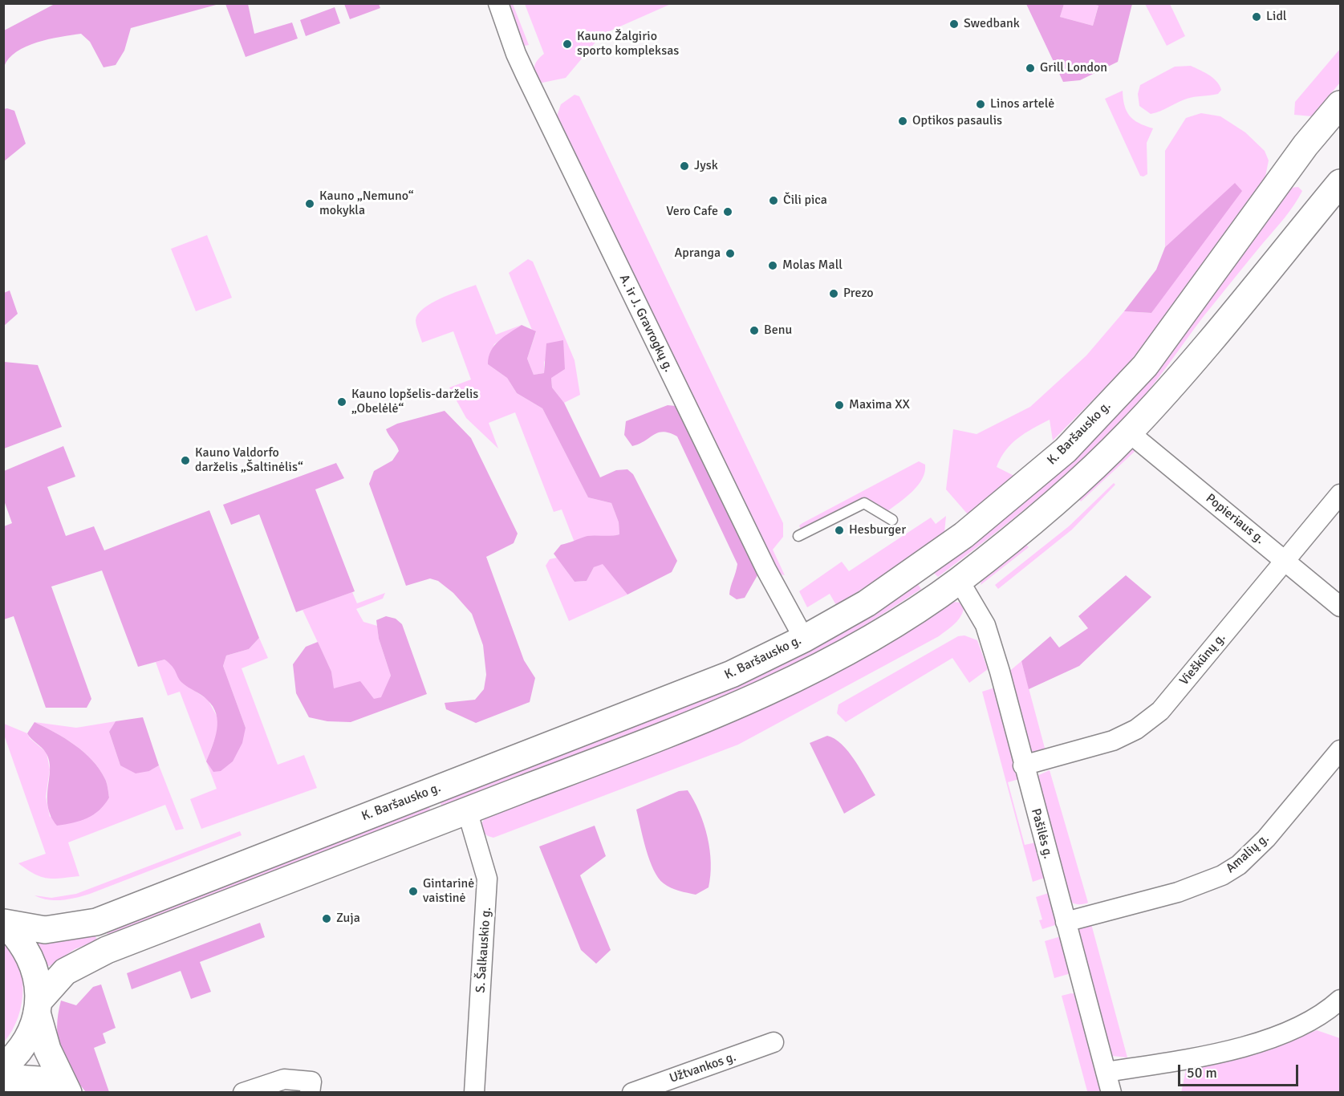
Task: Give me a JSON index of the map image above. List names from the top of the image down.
{
  "streets": {
    "main road": ["K. Baršausko g."],
    "street": [
      "A. ir J. Gravrogkų g.",
      "Popieriaus g.",
      "Vieškūnų g.",
      "Pašilės g.",
      "Amalių g.",
      "S. Šalkauskio g.",
      "Užtvankos g."
    ]
  },
  "crossings": [
    ["A. ir J. Gravrogkų g.", "K. Baršausko g."],
    ["Popieriaus g.", "Vieškūnų g."],
    ["Vieškūnų g.", "Pašilės g."],
    ["Pašilės g.", "Amalių g."]
  ],
  "places": [
    "Lidl",
    "Swedbank",
    "Kauno Žalgirio sporto kompleksas",
    "Grill London",
    "Linos artelė",
    "Optikos pasaulis",
    "Jysk",
    "Čili pica",
    "Kauno „Nemuno“ mokykla",
    "Vero Cafe",
    "Apranga",
    "Molas Mall",
    "Prezo",
    "Benu",
    "Kauno lopšelis-darželis „Obelėlė“",
    "Maxima XX",
    "Kauno Valdorfo darželis „Šaltinėlis“",
    "Hesburger",
    "Gintarinė vaistinė",
    "Zuja"
  ],
  "scale_bar": "50 m"
}
